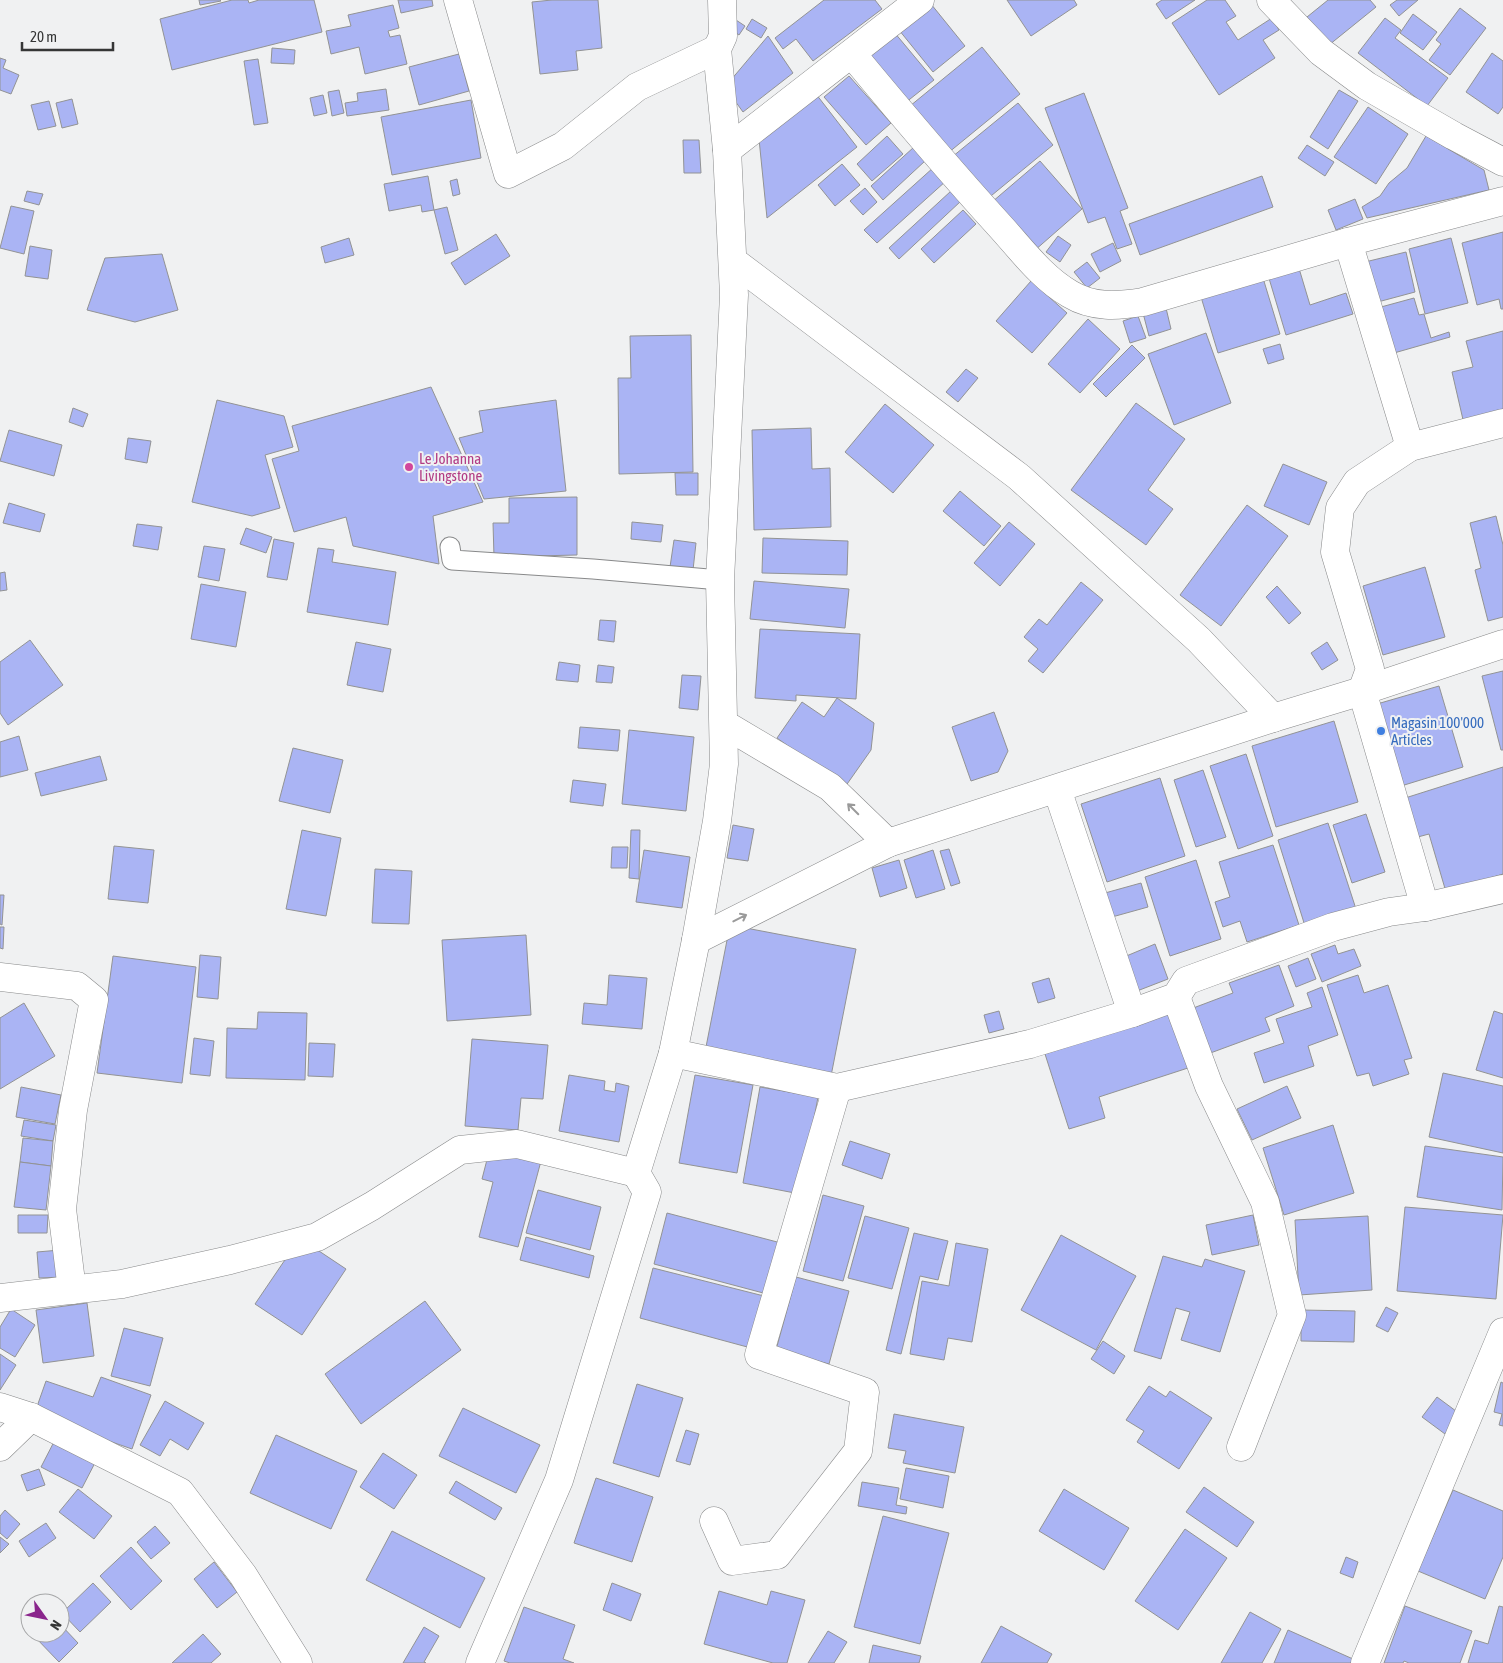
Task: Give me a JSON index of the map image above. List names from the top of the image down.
{
  "places": ["Le Johanna Livingstone", "Magasin 100'000 Articles"],
  "scale_bar": "20 m",
  "north": "bottom right"
}
